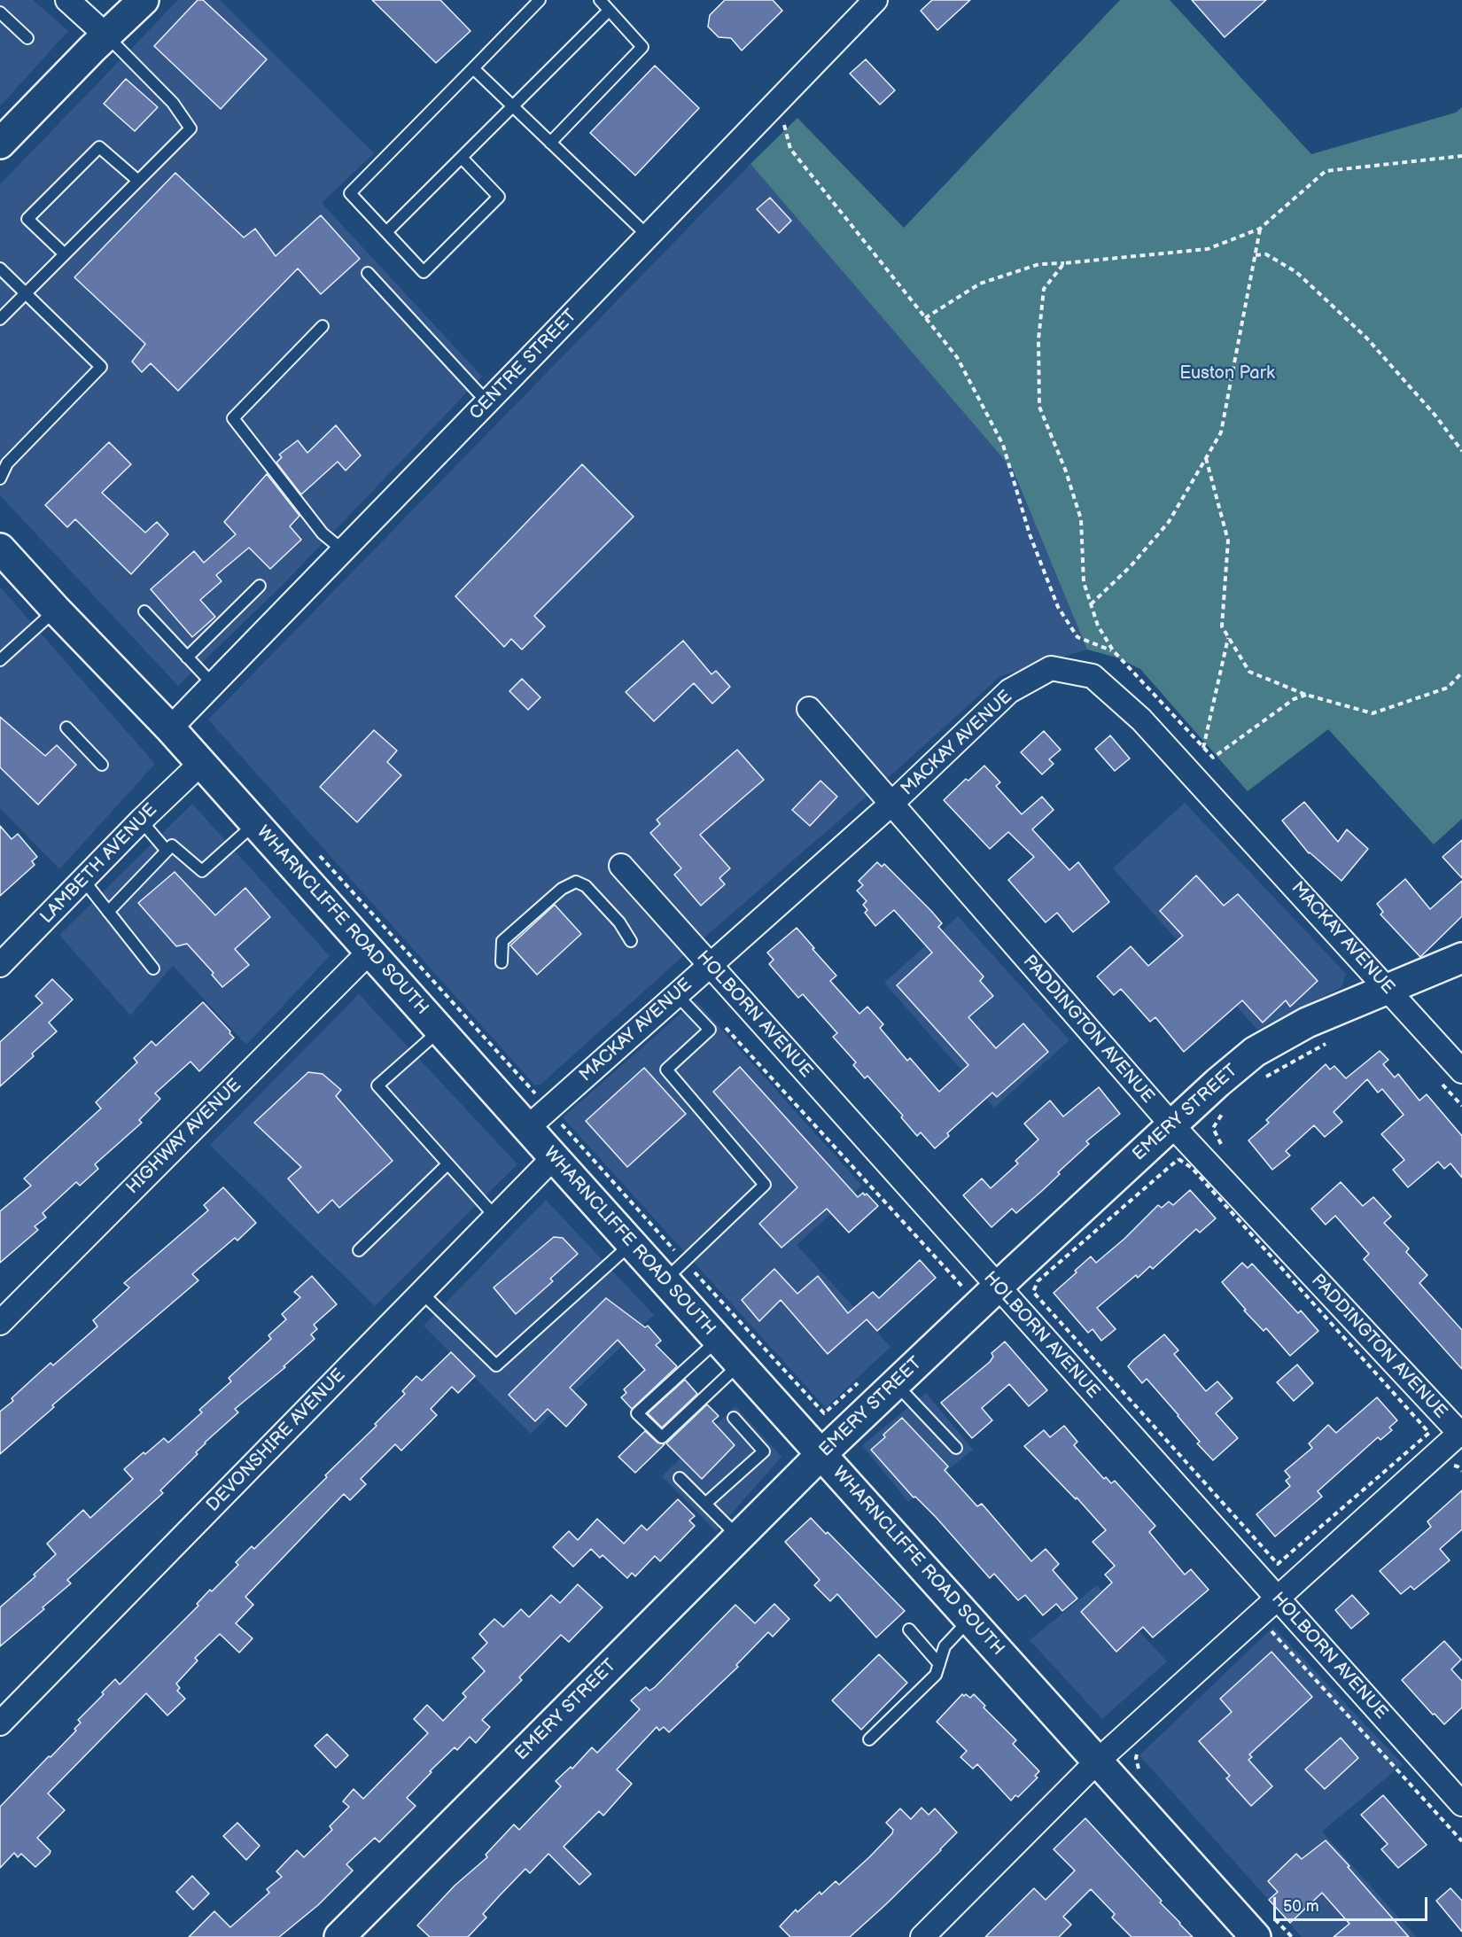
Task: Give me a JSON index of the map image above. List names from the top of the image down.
{
  "streets": {
    "main road": ["WHARNCLIFFE ROAD SOUTH", "EMERY STREET"],
    "street": [
      "CENTRE STREET",
      "MACKAY AVENUE",
      "LAMBETH AVENUE",
      "HOLBORN AVENUE",
      "PADDINGTON AVENUE",
      "HIGHWAY AVENUE",
      "DEVONSHIRE AVENUE"
    ]
  },
  "crossings": [
    ["CENTRE STREET", "WHARNCLIFFE ROAD SOUTH"],
    ["MACKAY AVENUE", "WHARNCLIFFE ROAD SOUTH"],
    ["MACKAY AVENUE", "HOLBORN AVENUE"],
    ["MACKAY AVENUE", "PADDINGTON AVENUE"],
    ["MACKAY AVENUE", "EMERY STREET"],
    ["LAMBETH AVENUE", "WHARNCLIFFE ROAD SOUTH"],
    ["WHARNCLIFFE ROAD SOUTH", "EMERY STREET"],
    ["WHARNCLIFFE ROAD SOUTH", "HIGHWAY AVENUE"],
    ["WHARNCLIFFE ROAD SOUTH", "DEVONSHIRE AVENUE"],
    ["HOLBORN AVENUE", "EMERY STREET"],
    ["PADDINGTON AVENUE", "EMERY STREET"]
  ],
  "parks": ["Euston Park"],
  "scale_bar": "50 m"
}
